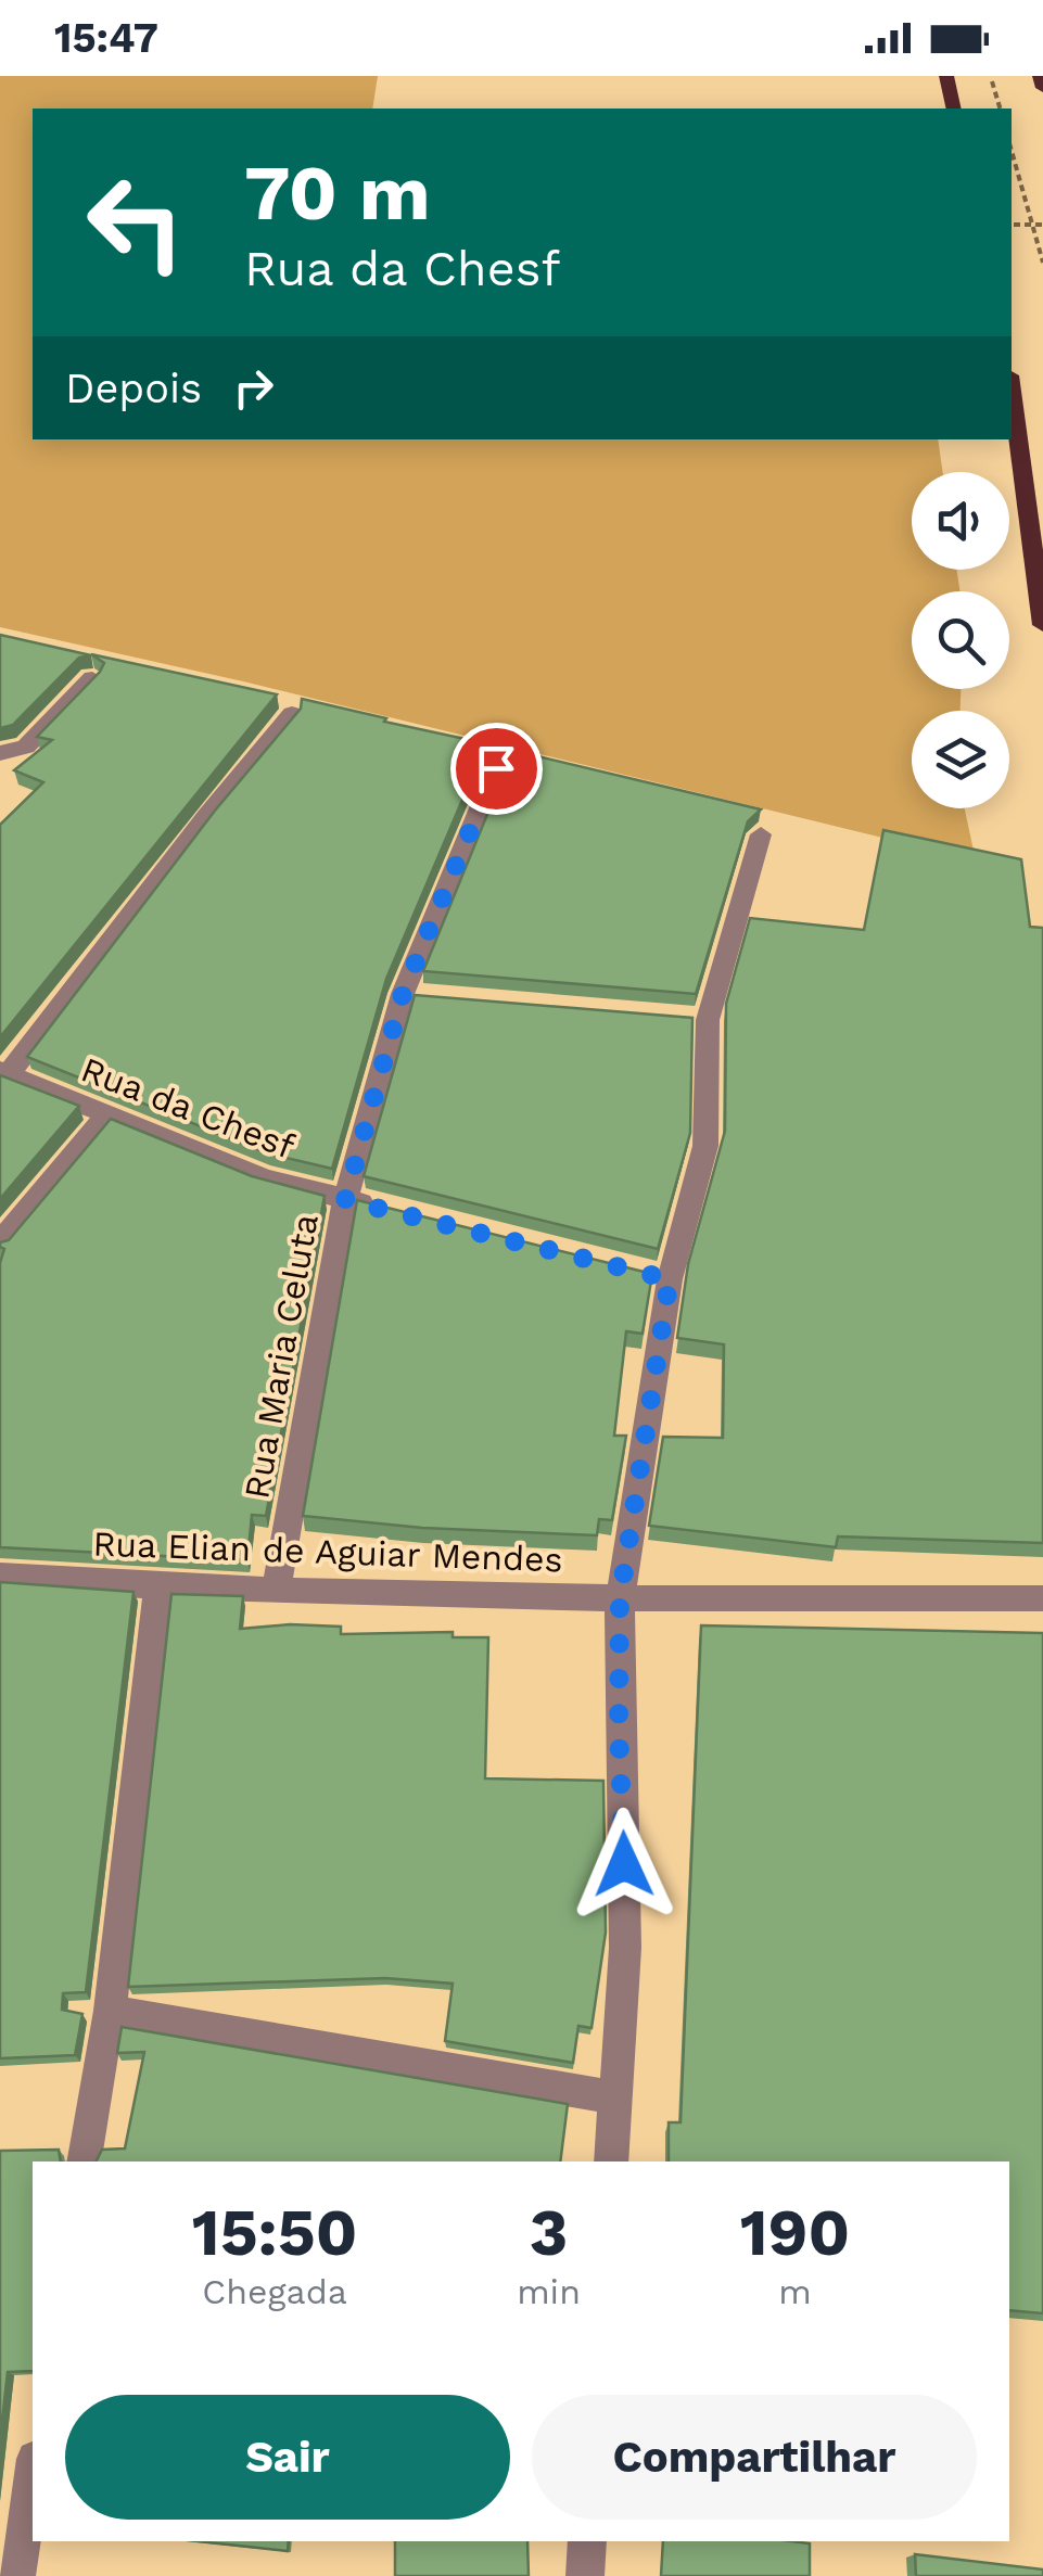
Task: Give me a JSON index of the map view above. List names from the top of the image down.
{
  "streets": {
    "street": ["Rua da Chesf", "Rua Maria Celuta", "Rua Elian de Aguiar Mendes"]
  },
  "crossings": [
    ["Rua da Chesf", "Rua Maria Celuta"],
    ["Rua Maria Celuta", "Rua Elian de Aguiar Mendes"]
  ],
  "page": {
    "status": "15:47",
    "turn": ["70 m", "Rua da Chesf"],
    "then": "Depois",
    "eta": [
      "15:50",
      "Chegada",
      "3",
      "min",
      "190",
      "m"
    ],
    "buttons": ["Sair", "Compartilhar"]
  }
}
